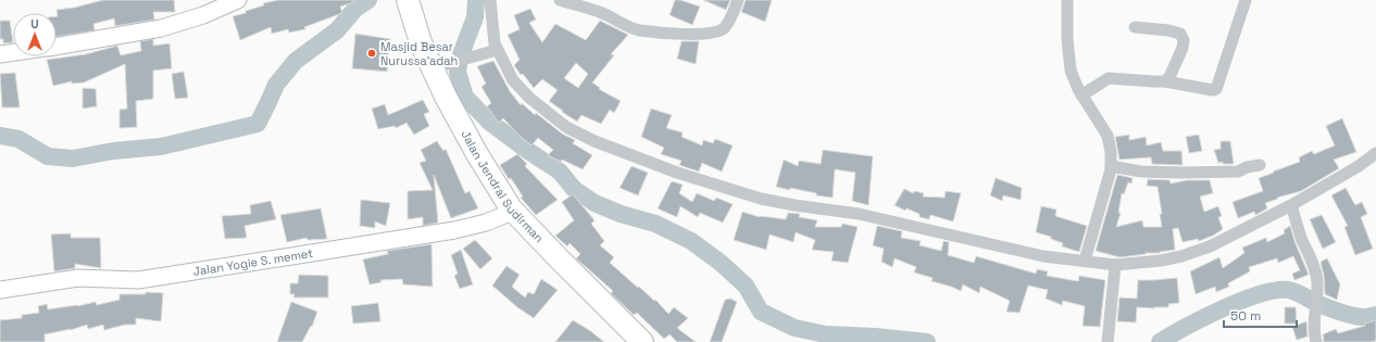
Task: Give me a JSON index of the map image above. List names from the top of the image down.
{
  "streets": {
    "highway": ["Jalan Jendral Sudirman"],
    "street": ["Jalan Yogie S. memet"]
  },
  "crossings": [
    ["Jalan Jendral Sudirman", "Jalan Yogie S. memet"]
  ],
  "places": ["Masjid Besar Nurussa'adah"],
  "scale_bar": "50 m",
  "north": "top"
}
